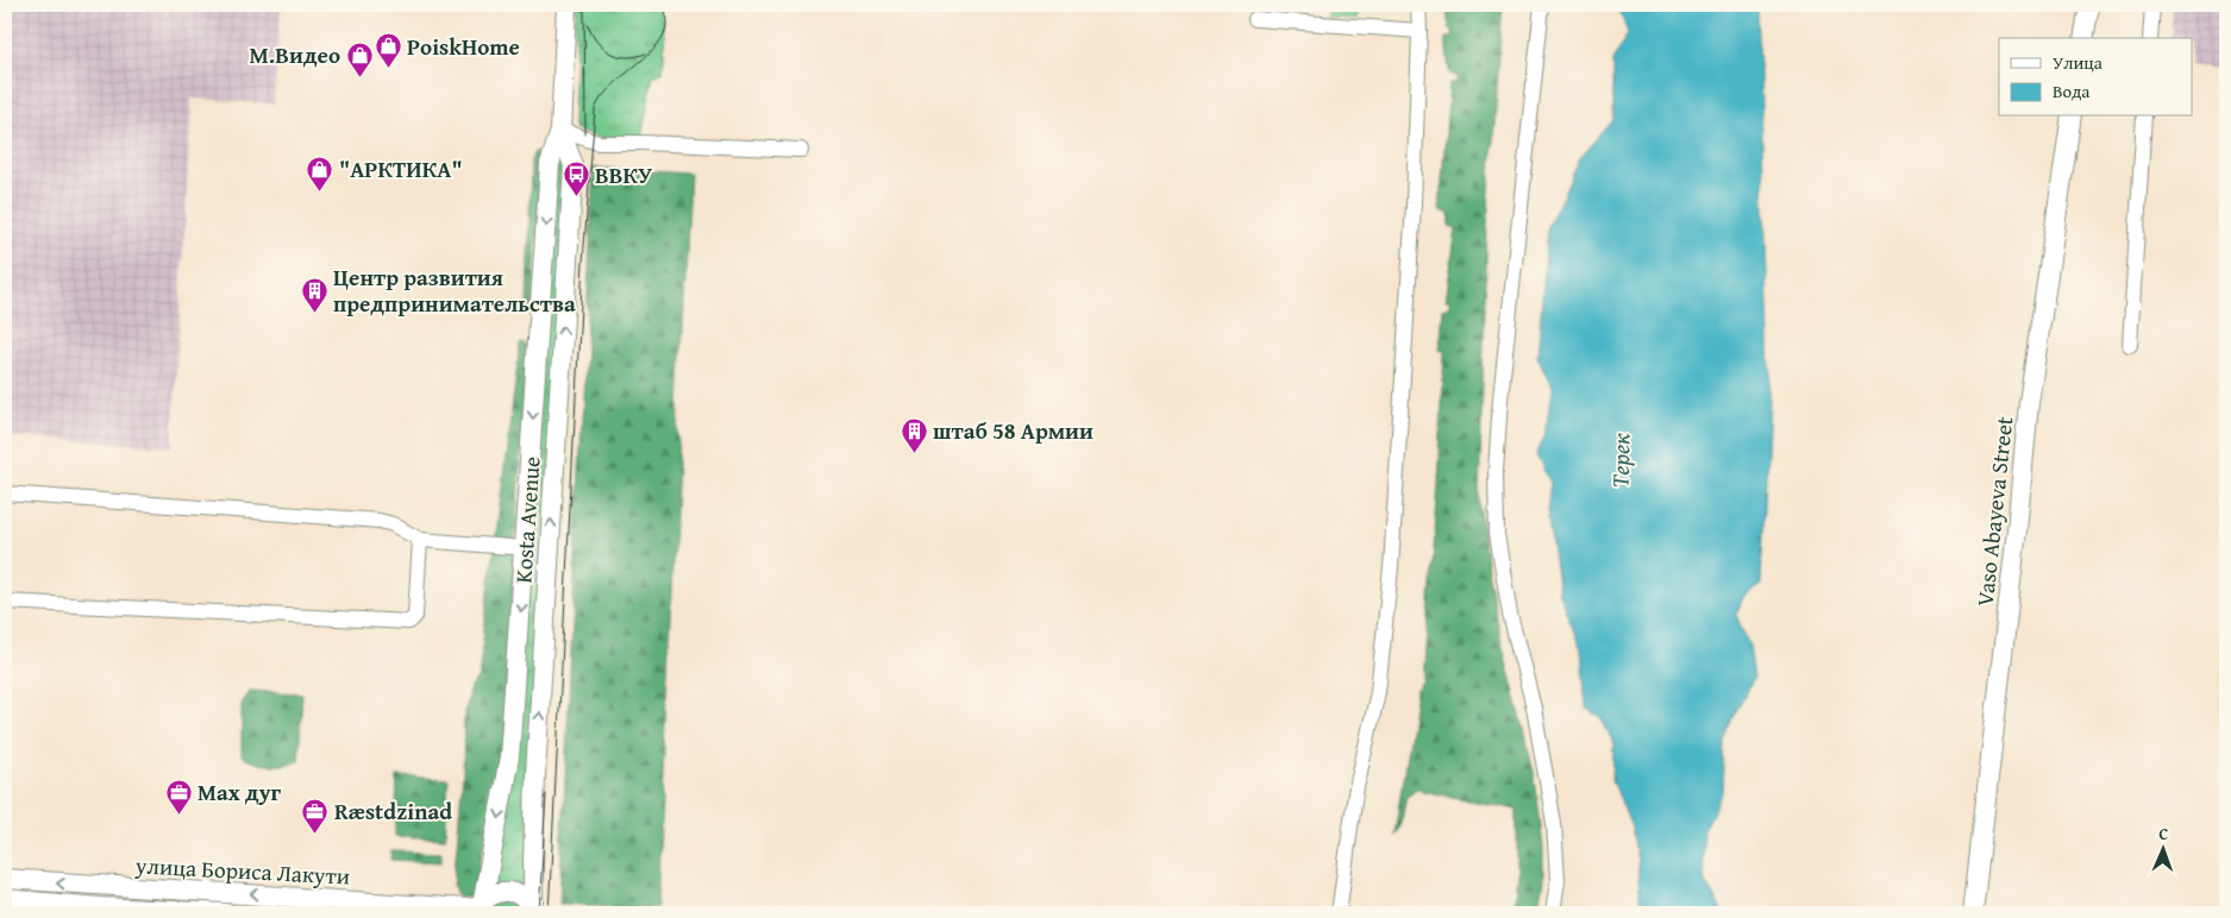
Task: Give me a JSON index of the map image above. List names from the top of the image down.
{
  "streets": {
    "main road": ["Vaso Abayeva Street", "Kosta Avenue", "улица Бориса Лакути"]
  },
  "crossings": [
    ["Kosta Avenue", "улица Бориса Лакути"]
  ],
  "water": ["Терек"],
  "places": {
    "shop": ["PoiskHome", "M.Видео", "\"АРКТИКА\""],
    "bus stop": ["ВВКУ"],
    "building": ["Центр развития предпринимательства", "штаб 58 Армии"],
    "office": ["Мах дуг", "Ræstdzinad"]
  },
  "legend": ["Улица", "Вода"],
  "north": "top"
}
